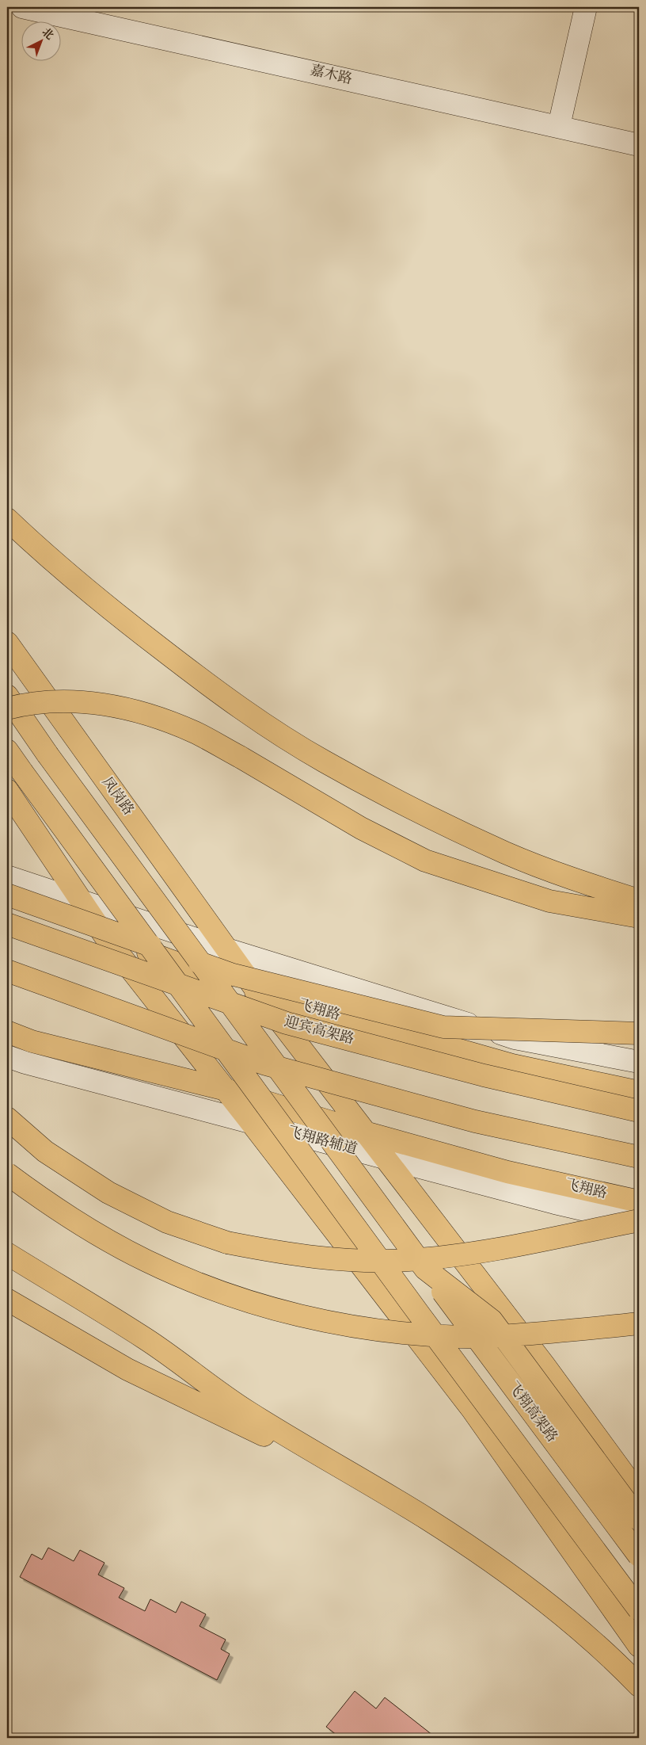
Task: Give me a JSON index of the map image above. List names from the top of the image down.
{
  "streets": {
    "main road": [
      "凤岗路",
      "飞翔路",
      "迎宾高架路",
      "飞翔高架路"
    ],
    "street": ["嘉木路", "飞翔路辅道"]
  },
  "crossings": [
    ["凤岗路", "飞翔路"],
    ["凤岗路", "飞翔路辅道"]
  ],
  "north": "top right"
}
